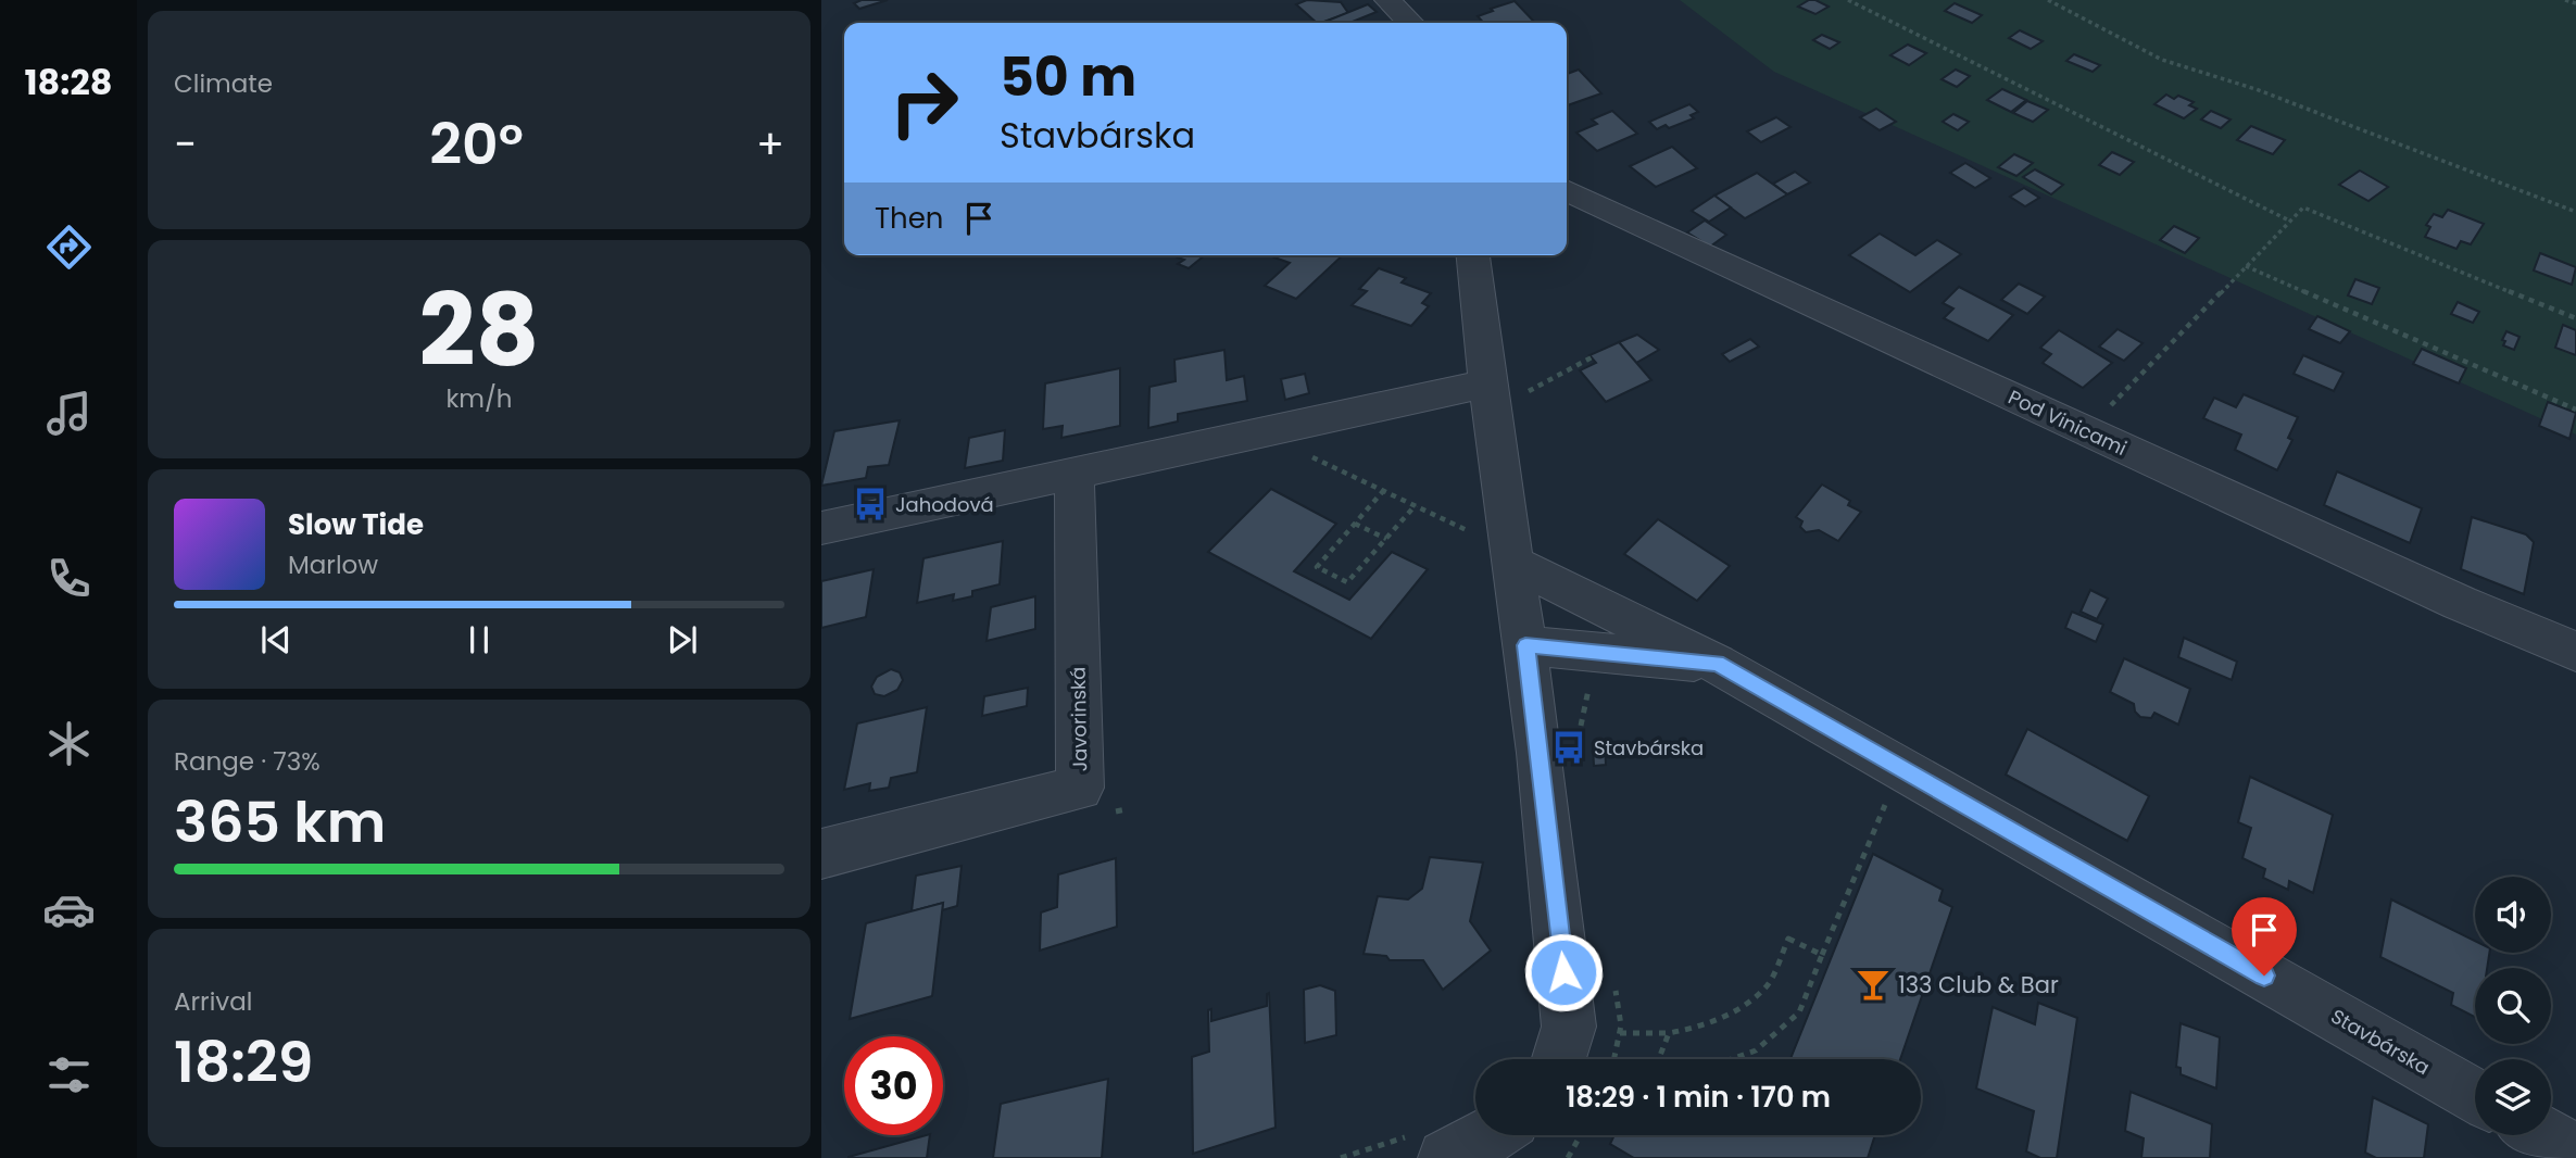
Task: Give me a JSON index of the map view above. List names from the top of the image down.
{
  "streets": {
    "street": ["Pod Vinicami", "Javorinská", "Stavbárska"]
  },
  "places": {
    "bus stop": ["Jahodová", "Stavbárska"],
    "bar": ["133 Club & Bar"]
  },
  "page": {
    "tabs": "18:28",
    "tile": [
      "Climate",
      ["28", "km/h"],
      ["Range · 73%", "365 km"],
      ["Arrival", "18:29"]
    ],
    "turn": ["50 m", "Stavbárska"],
    "heat": ["−", "20°", "+"],
    "then": "Then",
    "song": ["Slow Tide", "Marlow"],
    "limit": "30",
    "trip": "18:29 · 1 min · 170 m"
  }
}
